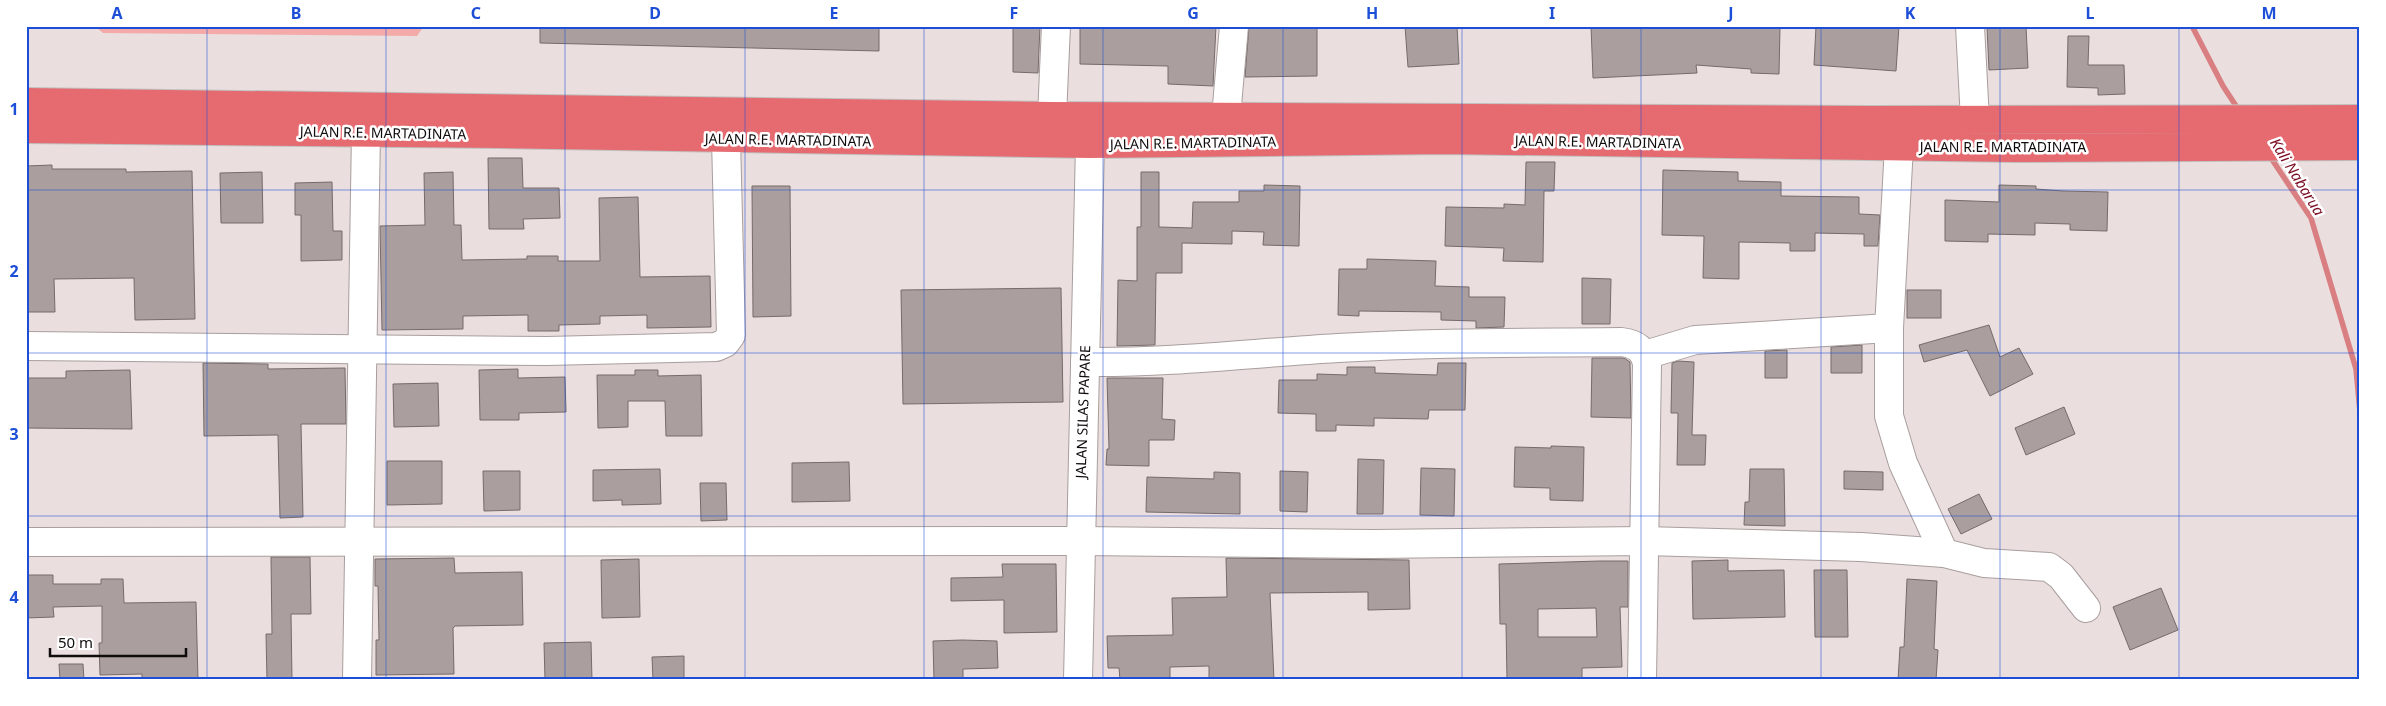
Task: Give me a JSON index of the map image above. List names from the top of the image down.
{
  "streets": {
    "highway": ["JALAN R.E. MARTADINATA"],
    "street": ["JALAN SILAS PAPARE"]
  },
  "crossings": [
    ["JALAN R.E. MARTADINATA", "JALAN SILAS PAPARE"]
  ],
  "water": ["Kali Nabarua"],
  "scale_bar": "50 m",
  "grid": {
    "columns": [
      "A",
      "B",
      "C",
      "D",
      "E",
      "F",
      "G",
      "H",
      "I",
      "J",
      "K",
      "L",
      "M"
    ],
    "rows": [
      "1",
      "2",
      "3",
      "4"
    ]
  }
}
